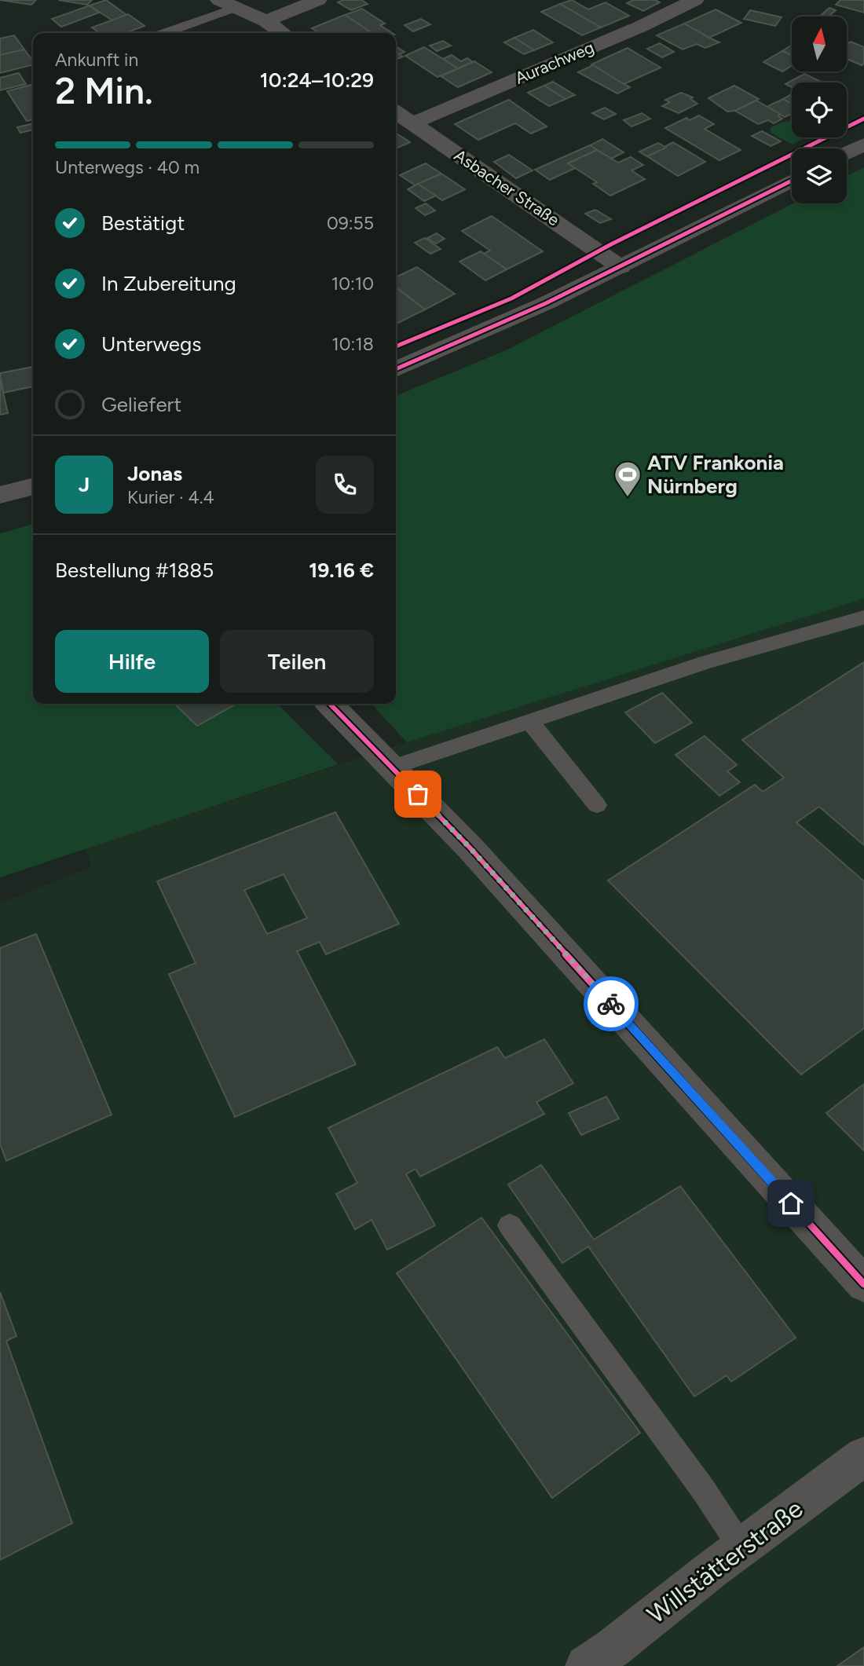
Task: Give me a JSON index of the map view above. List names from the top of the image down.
{
  "streets": {
    "street": ["Aurachweg", "Asbacher Straße", "Willstätterstraße"]
  },
  "crossings": [
    ["Aurachweg", "Asbacher Straße"]
  ],
  "places": {
    "sports": ["ATV Frankonia Nürnberg"]
  },
  "north": "top",
  "page": {
    "heading": ["2 Min.", "Ankunft in", "10:24–10:29"],
    "panel": [
      "Jonas",
      "Kurier · 4.4",
      "Bestellung #1885",
      "19.16 €"
    ],
    "bar": "Unterwegs · 40 m",
    "list": [
      ["Bestätigt", "09:55"],
      ["In Zubereitung", "10:10"],
      ["Unterwegs", "10:18"],
      "Geliefert"
    ],
    "round": "J",
    "buttons": ["Hilfe", "Teilen"]
  }
}
